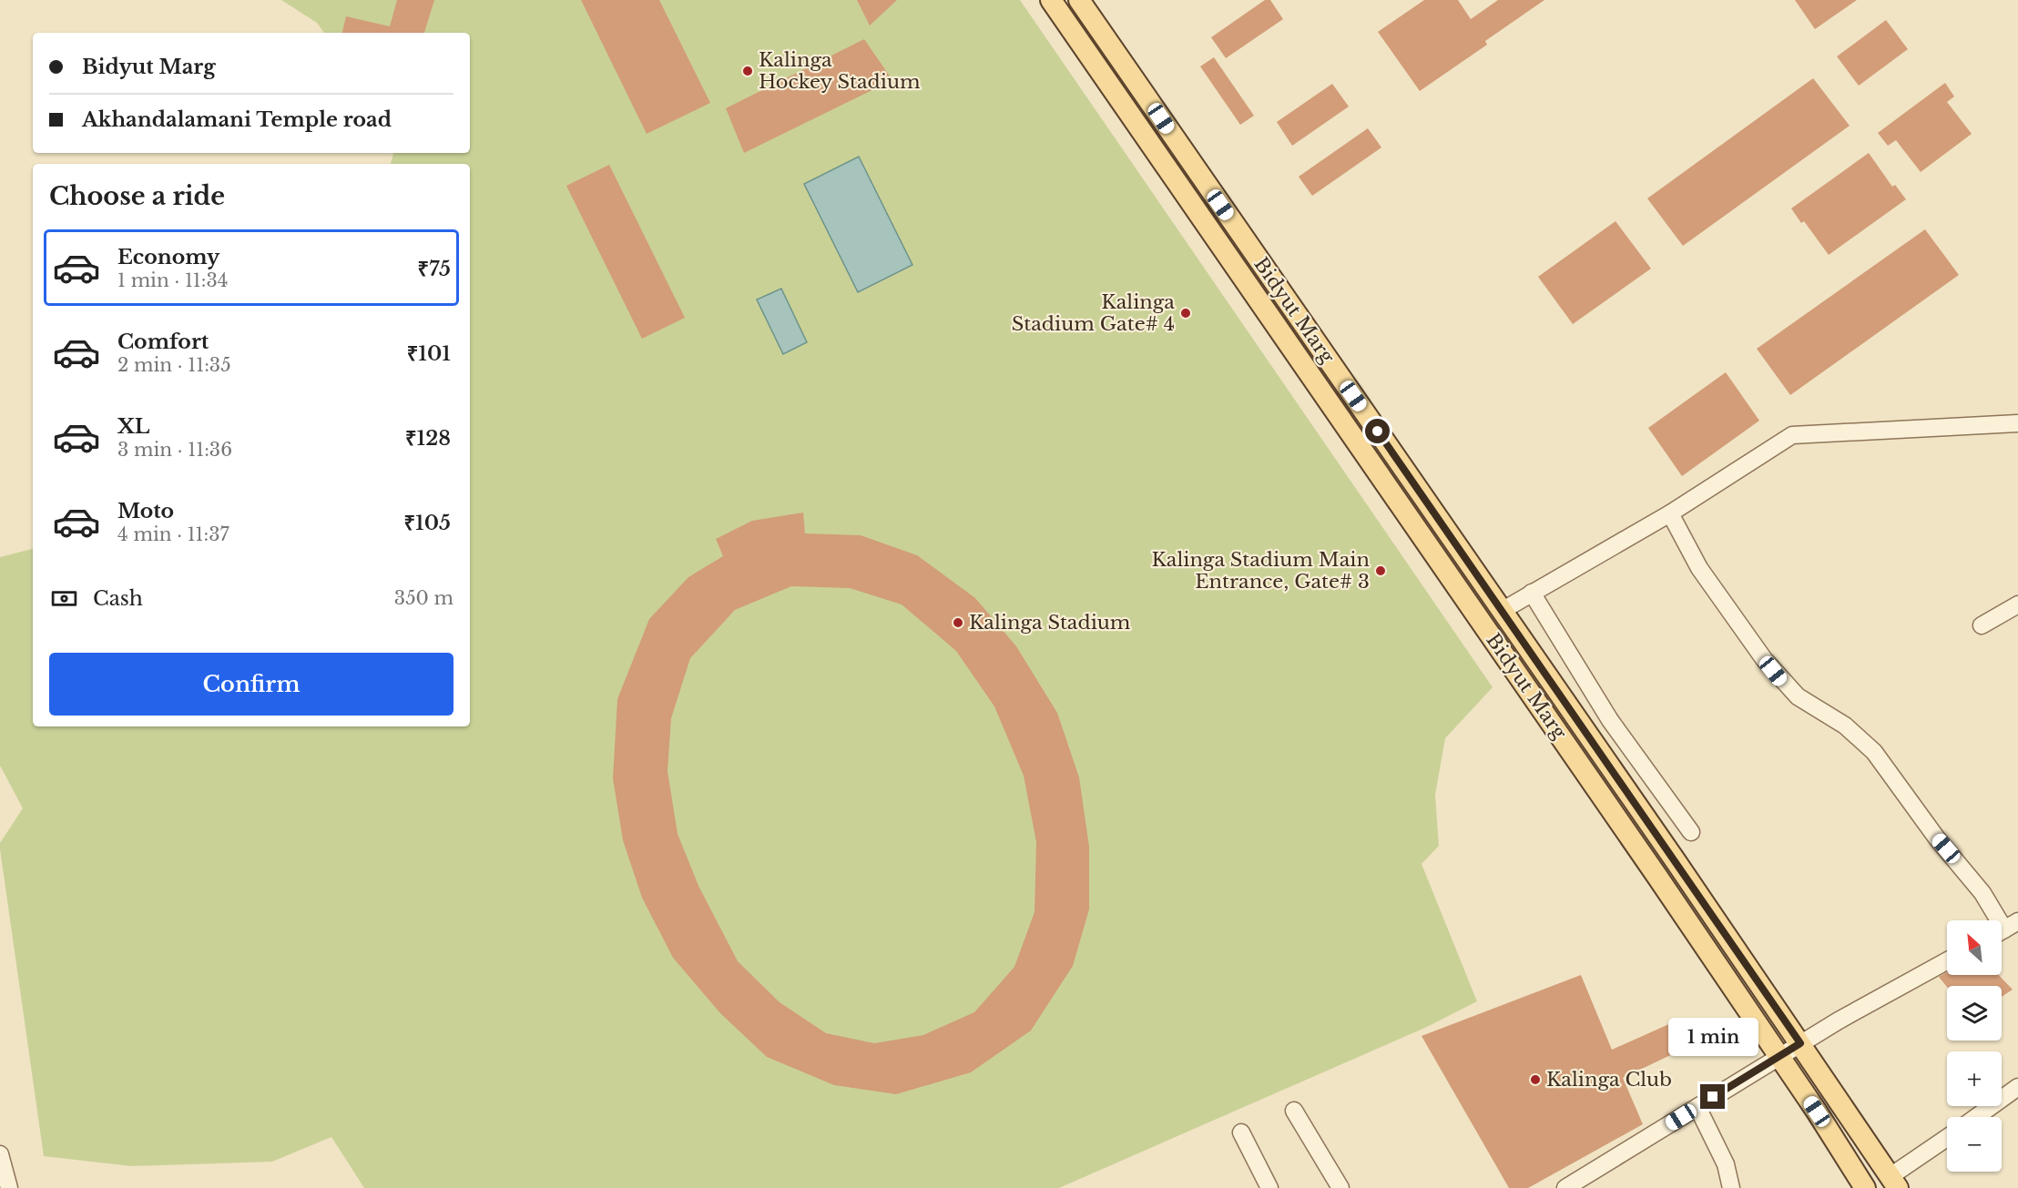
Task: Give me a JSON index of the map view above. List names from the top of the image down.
{
  "streets": {
    "main road": ["Bidyut Marg"]
  },
  "places": [
    "Kalinga Hockey Stadium",
    "Kalinga Stadium Gate# 4",
    "Kalinga Stadium Main Entrance, Gate# 3",
    "Kalinga Stadium",
    "Kalinga Club"
  ],
  "north": "top left",
  "page": {
    "banner": ["Bidyut Marg", "Akhandalamani Temple road"],
    "heading": "Choose a ride",
    "list": [
      {
        "name": "Economy",
        "note": "1 min · 11:34",
        "value": "₹75"
      },
      {
        "name": "Comfort",
        "note": "2 min · 11:35",
        "value": "₹101"
      },
      {
        "name": "XL",
        "note": "3 min · 11:36",
        "value": "₹128"
      },
      {
        "name": "Moto",
        "note": "4 min · 11:37",
        "value": "₹105"
      }
    ],
    "pay": ["Cash", "350 m"],
    "buttons": "Confirm",
    "map_buttons": ["+", "−"],
    "bubble": "1 min"
  }
}
